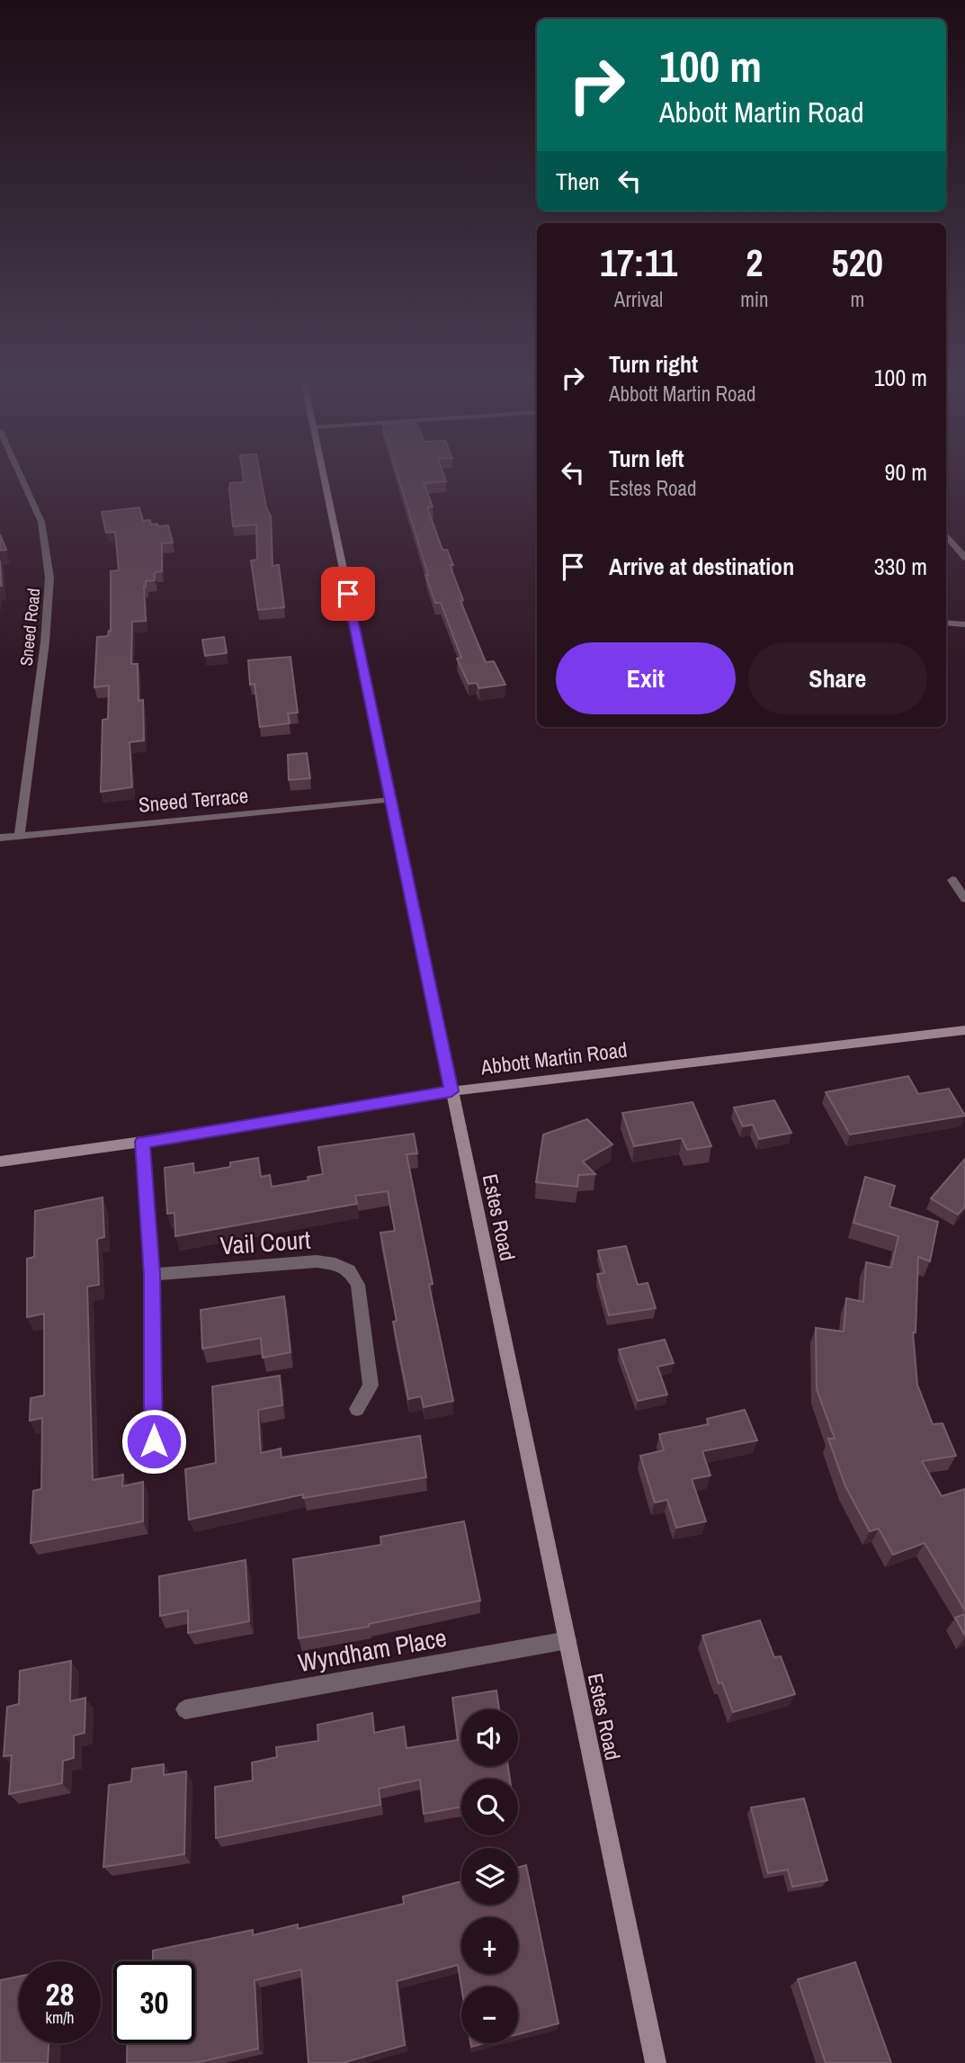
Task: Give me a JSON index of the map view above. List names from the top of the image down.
{
  "streets": {
    "main road": ["Abbott Martin Road", "Estes Road"],
    "street": [
      "Sneed Road",
      "Sneed Terrace",
      "Vail Court",
      "Wyndham Place"
    ]
  },
  "crossings": [
    ["Sneed Road", "Sneed Terrace"],
    ["Sneed Terrace", "Estes Road"],
    ["Abbott Martin Road", "Estes Road"],
    ["Estes Road", "Wyndham Place"]
  ],
  "page": {
    "turn": ["100 m", "Abbott Martin Road"],
    "then": "Then",
    "eta": [
      "17:11",
      "Arrival",
      "2",
      "min",
      "520",
      "m"
    ],
    "list": [
      {
        "name": "Turn right",
        "note": "Abbott Martin Road",
        "value": "100 m"
      },
      {
        "name": "Turn left",
        "note": "Estes Road",
        "value": "90 m"
      },
      {
        "name": "Arrive at destination",
        "value": "330 m"
      }
    ],
    "buttons": ["Exit", "Share"],
    "map_buttons": ["+", "−"],
    "speed": "28 km/h",
    "limit": "30"
  }
}
